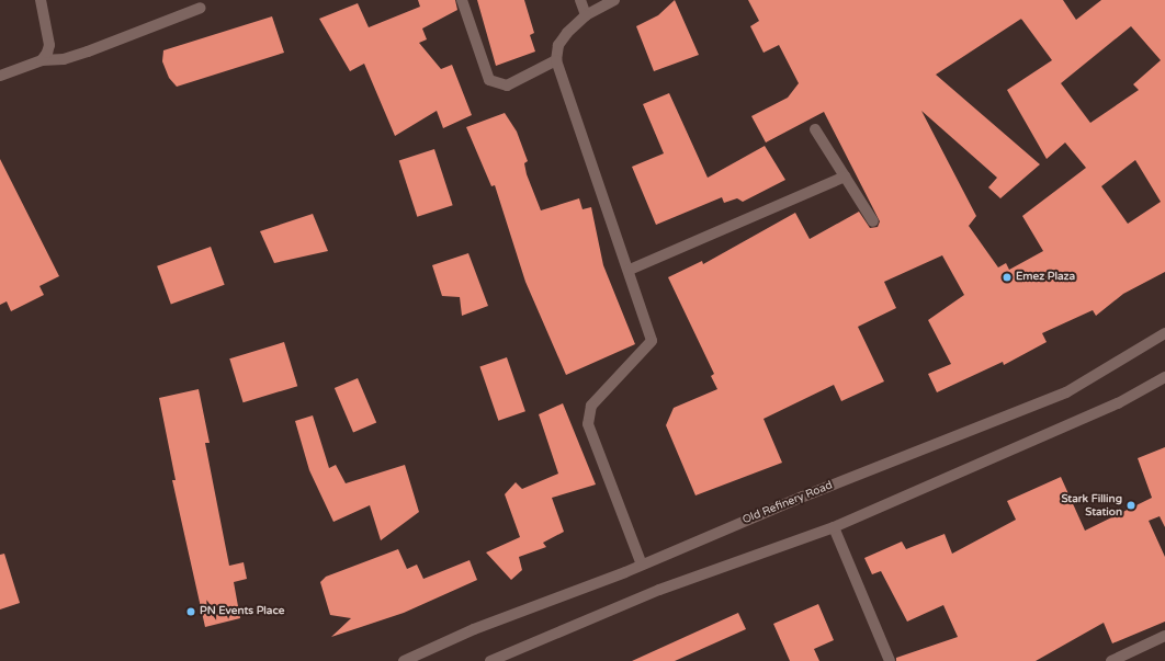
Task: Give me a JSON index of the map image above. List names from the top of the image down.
{
  "streets": {
    "street": ["Old Refinery Road"]
  },
  "places": ["Emez Plaza", "Stark Filling Station", "PN Events Place"]
}
